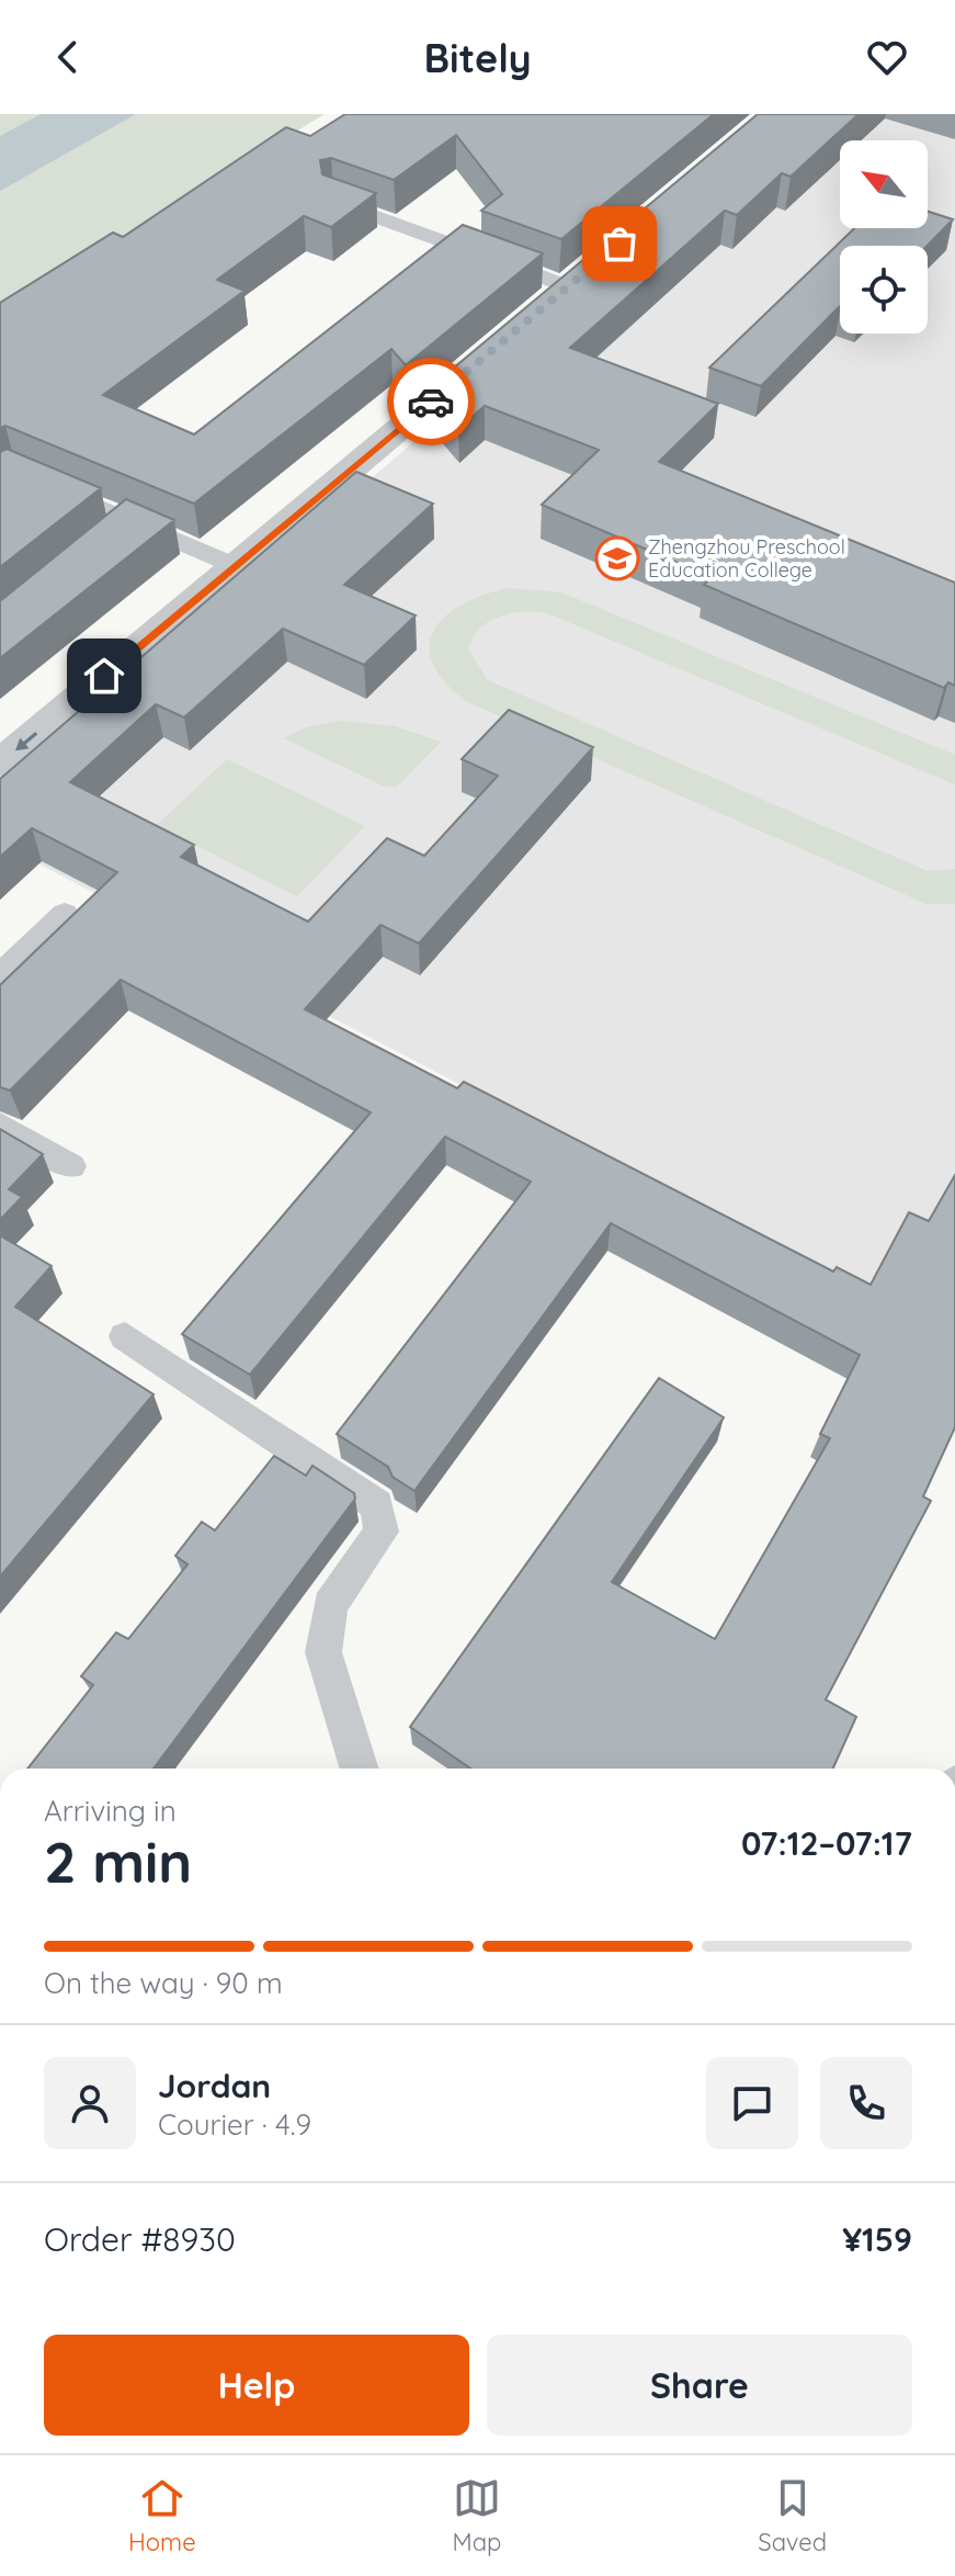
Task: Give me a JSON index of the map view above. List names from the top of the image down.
{
  "places": {
    "school or university": ["Zhengzhou Preschool Education College"]
  },
  "north": "top left",
  "page": {
    "header": "Bitely",
    "heading": ["2 min", "Arriving in", "07:12–07:17"],
    "panel": [
      "Jordan",
      "Courier · 4.9",
      "Order #8930",
      "¥159"
    ],
    "bar": "On the way · 90 m",
    "buttons": ["Help", "Share"],
    "tabs": ["Home", "Map", "Saved"]
  }
}
